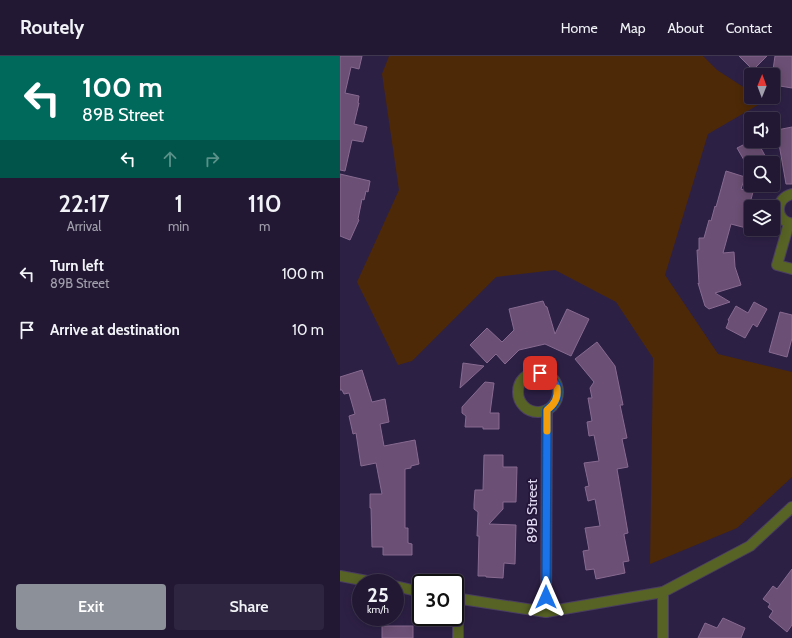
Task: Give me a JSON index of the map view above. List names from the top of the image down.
{
  "streets": {
    "street": ["89B Street"]
  },
  "north": "top",
  "page": {
    "header": "Routely",
    "nav": [
      "Home",
      "Map",
      "About",
      "Contact"
    ],
    "turn": ["100 m", "89B Street"],
    "eta": [
      "22:17",
      "Arrival",
      "1",
      "min",
      "110",
      "m"
    ],
    "list": [
      {
        "name": "Turn left",
        "note": "89B Street",
        "value": "100 m"
      },
      {
        "name": "Arrive at destination",
        "value": "10 m"
      }
    ],
    "speed": "25 km/h",
    "limit": "30",
    "buttons": ["Exit", "Share"]
  }
}
